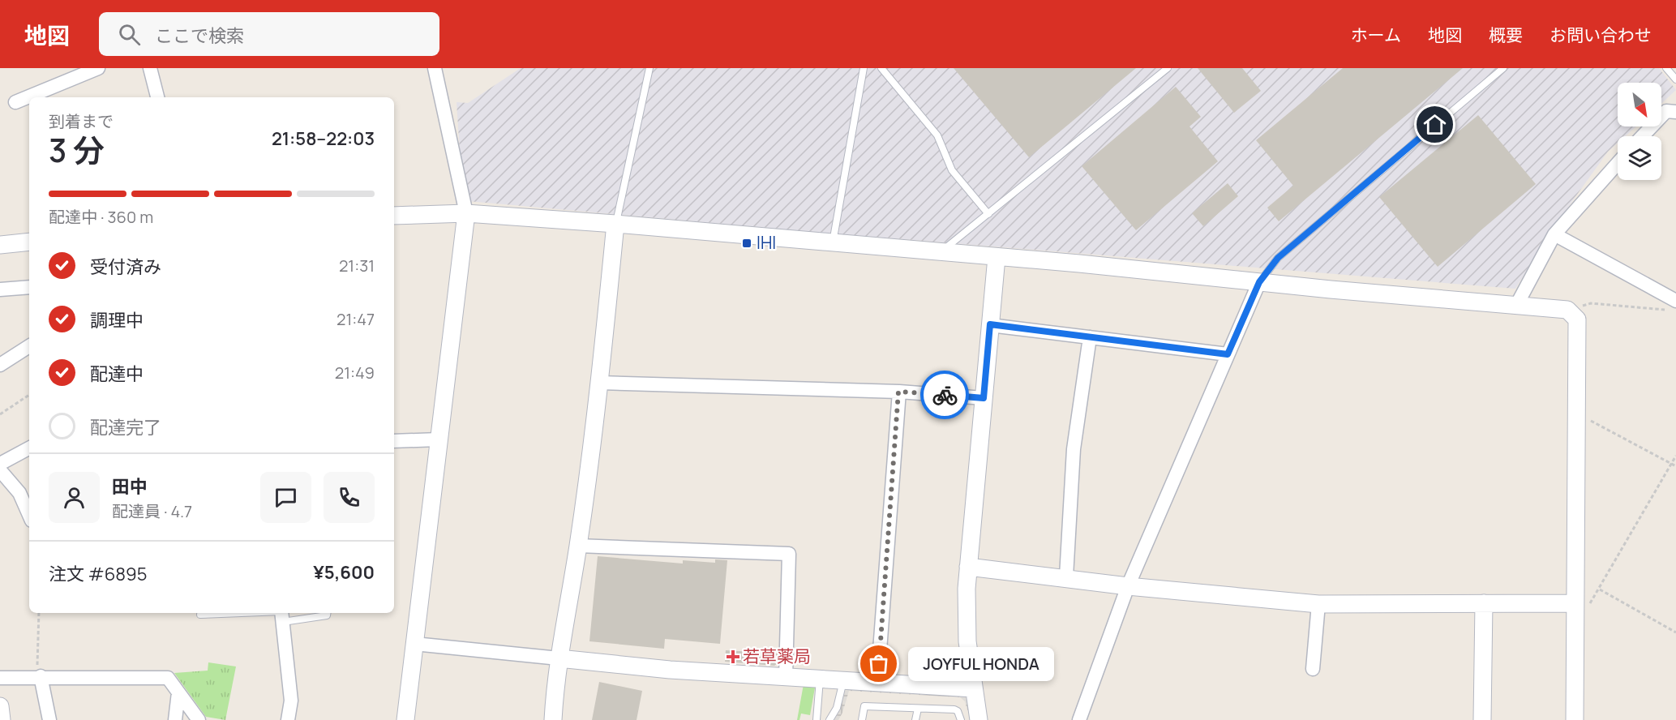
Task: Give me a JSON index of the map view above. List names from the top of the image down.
{
  "places": {
    "transit": ["IHI"],
    "health": ["若草薬局"],
    "other": ["JOYFUL HONDA"]
  },
  "north": "bottom right",
  "page": {
    "header": "地図",
    "search": "ここで検索",
    "nav": [
      "ホーム",
      "地図",
      "概要",
      "お問い合わせ"
    ],
    "heading": ["3 分", "到着まで", "21:58–22:03"],
    "panel": [
      "田中",
      "配達員 · 4.7",
      "注文 #6895",
      "¥5,600"
    ],
    "bar": "配達中 · 360 m",
    "list": [
      ["受付済み", "21:31"],
      ["調理中", "21:47"],
      ["配達中", "21:49"],
      "配達完了"
    ],
    "bubble": "JOYFUL HONDA"
  }
}
